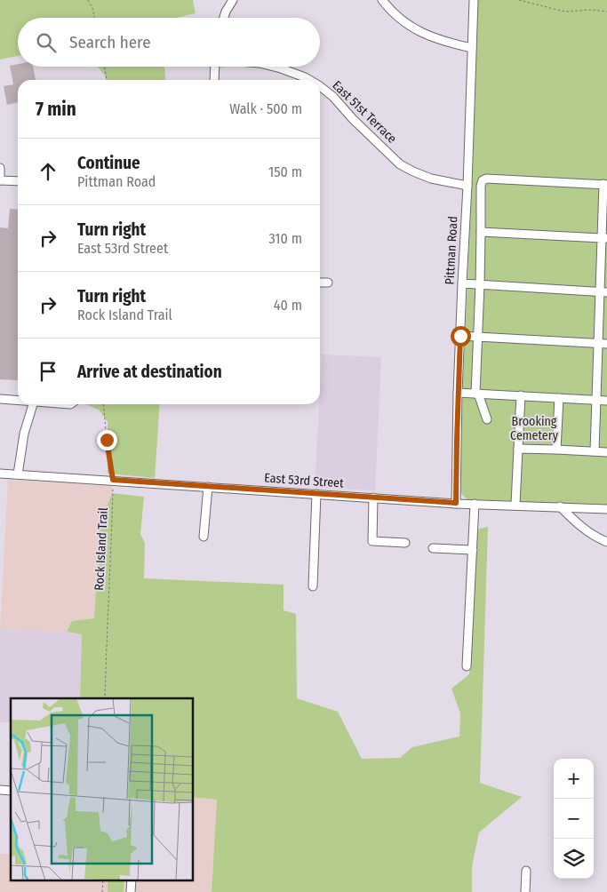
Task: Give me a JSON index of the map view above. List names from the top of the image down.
{
  "streets": {
    "street": ["East 51st Terrace", "Pittman Road", "East 53rd Street"],
    "path": ["Rock Island Trail"]
  },
  "crossings": [
    ["East 51st Terrace", "Pittman Road"],
    ["Pittman Road", "East 53rd Street"],
    ["East 53rd Street", "Rock Island Trail"]
  ],
  "parks": ["Brooking Cemetery"],
  "page": {
    "search": "Search here",
    "heading": ["7 min", "Walk · 500 m"],
    "list": [
      ["Continue", "Pittman Road", "150 m"],
      ["Turn right", "East 53rd Street", "310 m"],
      ["Turn right", "Rock Island Trail", "40 m"],
      "Arrive at destination"
    ],
    "map_buttons": ["+", "−"]
  }
}
